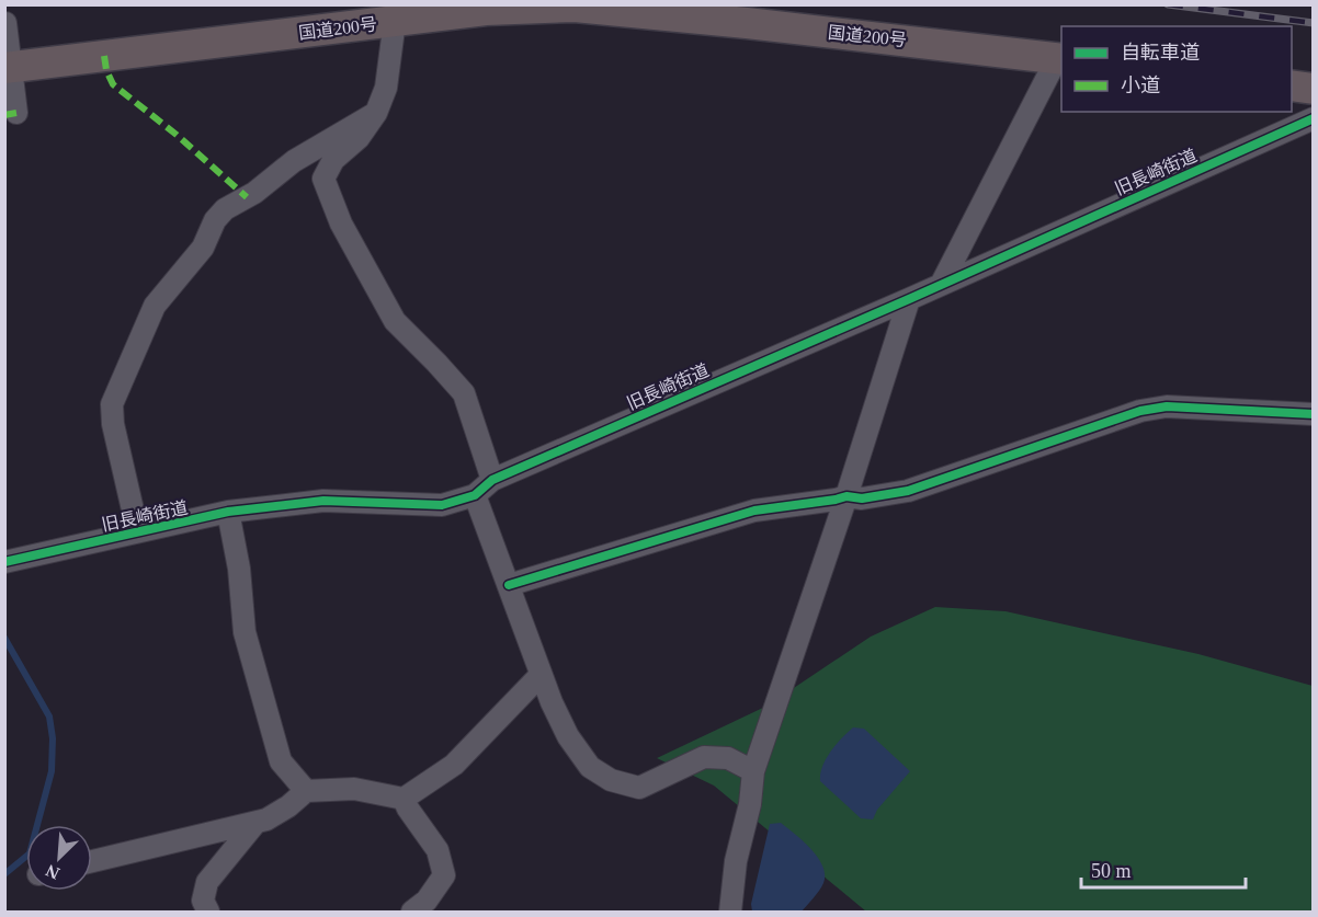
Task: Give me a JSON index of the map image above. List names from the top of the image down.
{
  "streets": {
    "highway": ["国道200号"],
    "street": ["旧長崎街道"]
  },
  "legend": ["自転車道", "小道"],
  "scale_bar": "50 m",
  "north": "bottom left"
}
